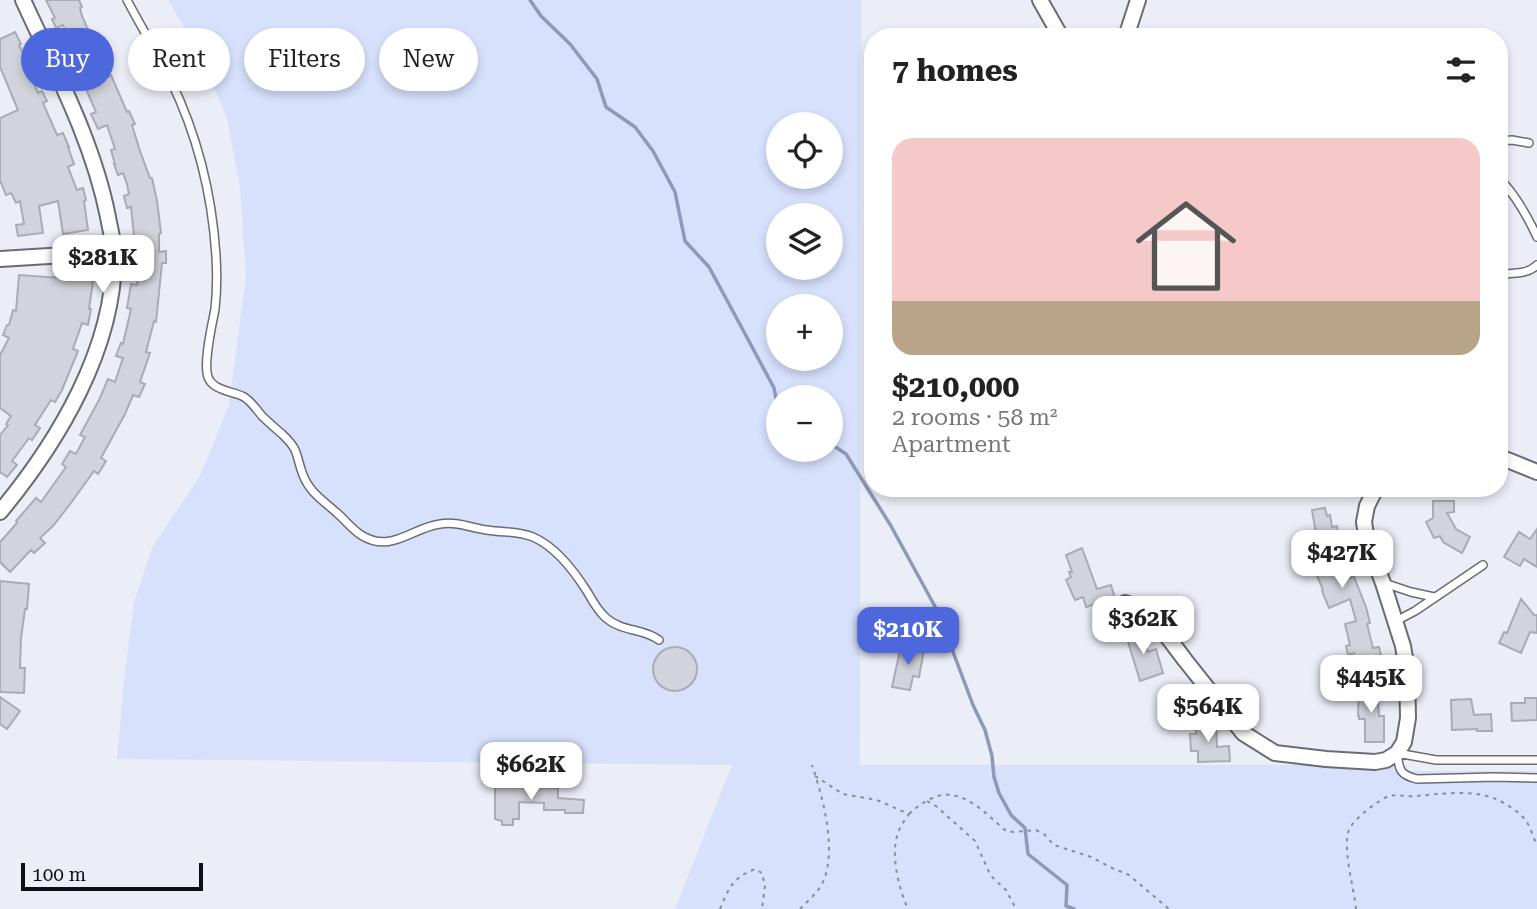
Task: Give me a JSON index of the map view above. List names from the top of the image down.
{
  "scale_bar": "100 m",
  "page": {
    "chip": [
      "Buy",
      "Rent",
      "Filters",
      "New"
    ],
    "heading": "7 homes",
    "map_buttons": ["+", "−"],
    "list": [
      {
        "name": "$210,000",
        "note": "2 rooms · 58 m² · Apartment"
      }
    ],
    "price": [
      "$281K",
      "$427K",
      "$362K",
      "$210K",
      "$445K",
      "$564K",
      "$662K"
    ],
    "scale": "100 m"
  }
}
